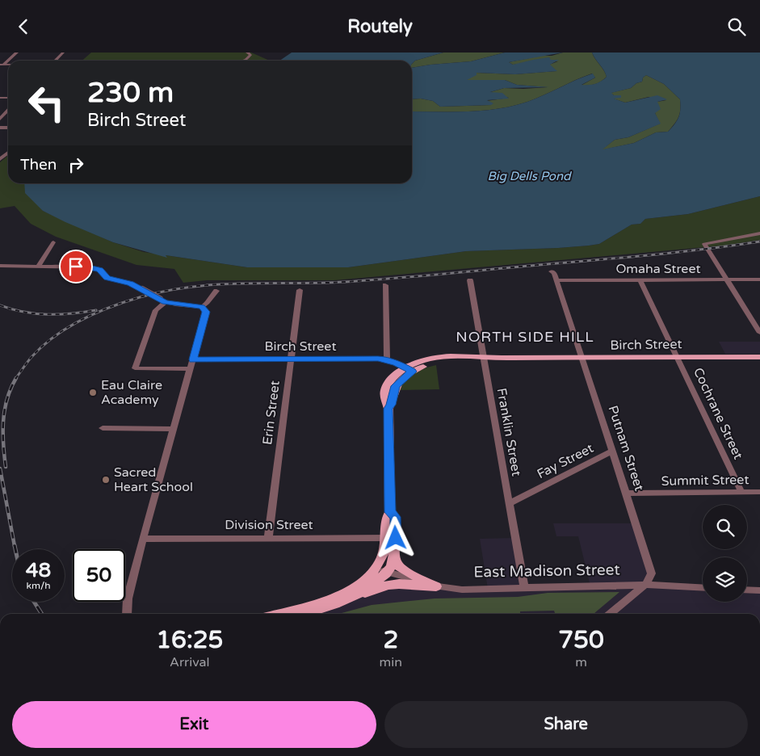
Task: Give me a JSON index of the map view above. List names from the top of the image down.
{
  "streets": {
    "main road": ["Birch Street"],
    "street": [
      "Omaha Street",
      "Erin Street",
      "Cochrane Street",
      "Franklin Street",
      "Putnam Street",
      "Fay Street",
      "Summit Street",
      "Division Street",
      "East Madison Street"
    ]
  },
  "crossings": [
    ["Omaha Street", "Cochrane Street"],
    ["Omaha Street", "Putnam Street"],
    ["Birch Street", "Erin Street"],
    ["Birch Street", "Cochrane Street"],
    ["Birch Street", "Franklin Street"],
    ["Birch Street", "Putnam Street"],
    ["Erin Street", "Division Street"],
    ["Cochrane Street", "Summit Street"],
    ["Franklin Street", "Fay Street"],
    ["Franklin Street", "East Madison Street"],
    ["Putnam Street", "Fay Street"],
    ["Putnam Street", "Summit Street"],
    ["Putnam Street", "East Madison Street"]
  ],
  "districts": ["NORTH SIDE HILL"],
  "water": ["Big Dells Pond"],
  "places": ["Eau Claire Academy", "Sacred Heart School"],
  "page": {
    "header": "Routely",
    "turn": ["230 m", "Birch Street"],
    "then": "Then",
    "speed": "48 km/h",
    "limit": "50",
    "eta": [
      "16:25",
      "Arrival",
      "2",
      "min",
      "750",
      "m"
    ],
    "buttons": ["Exit", "Share"]
  }
}
